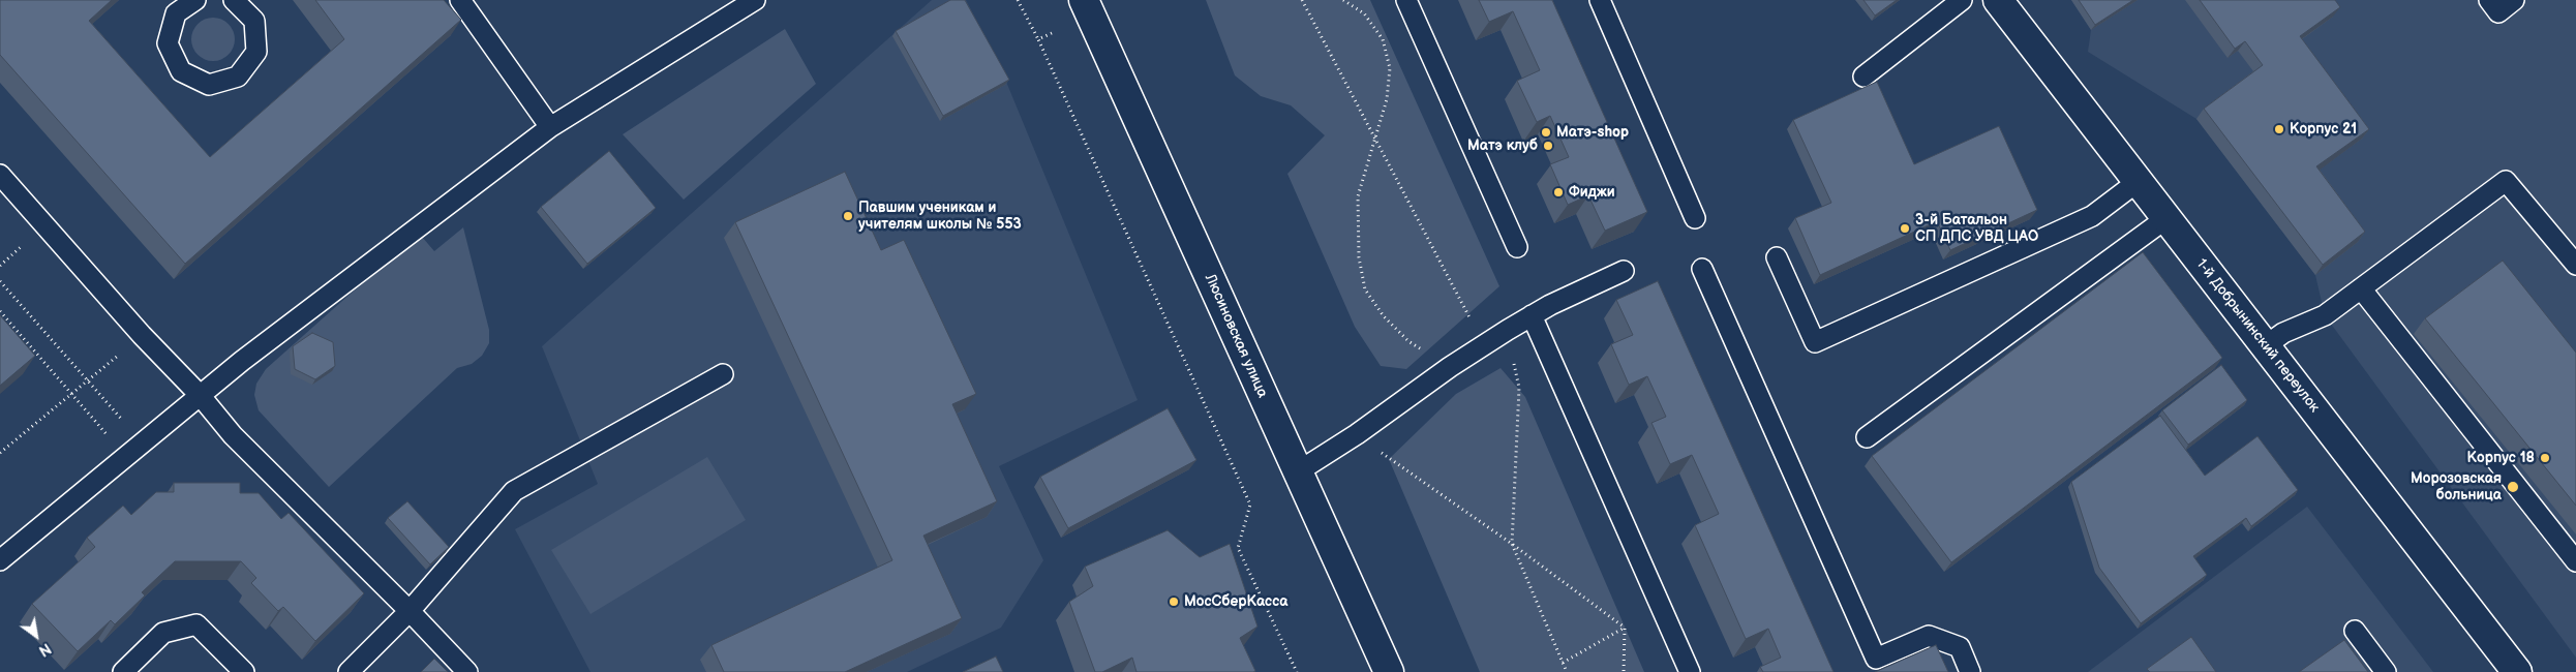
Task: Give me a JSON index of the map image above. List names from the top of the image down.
{
  "streets": {
    "street": ["Люсиновская улица", "1-й Добрынинский переулок"]
  },
  "places": [
    "Корпус 21",
    "Матэ-shop",
    "Матэ клуб",
    "Фиджи",
    "Павшим ученикам и учителям школы № 553",
    "3-й Батальон СП ДПС УВД ЦАО",
    "Корпус 18",
    "Морозовская больница",
    "МосСберКасса"
  ],
  "north": "bottom right"
}
